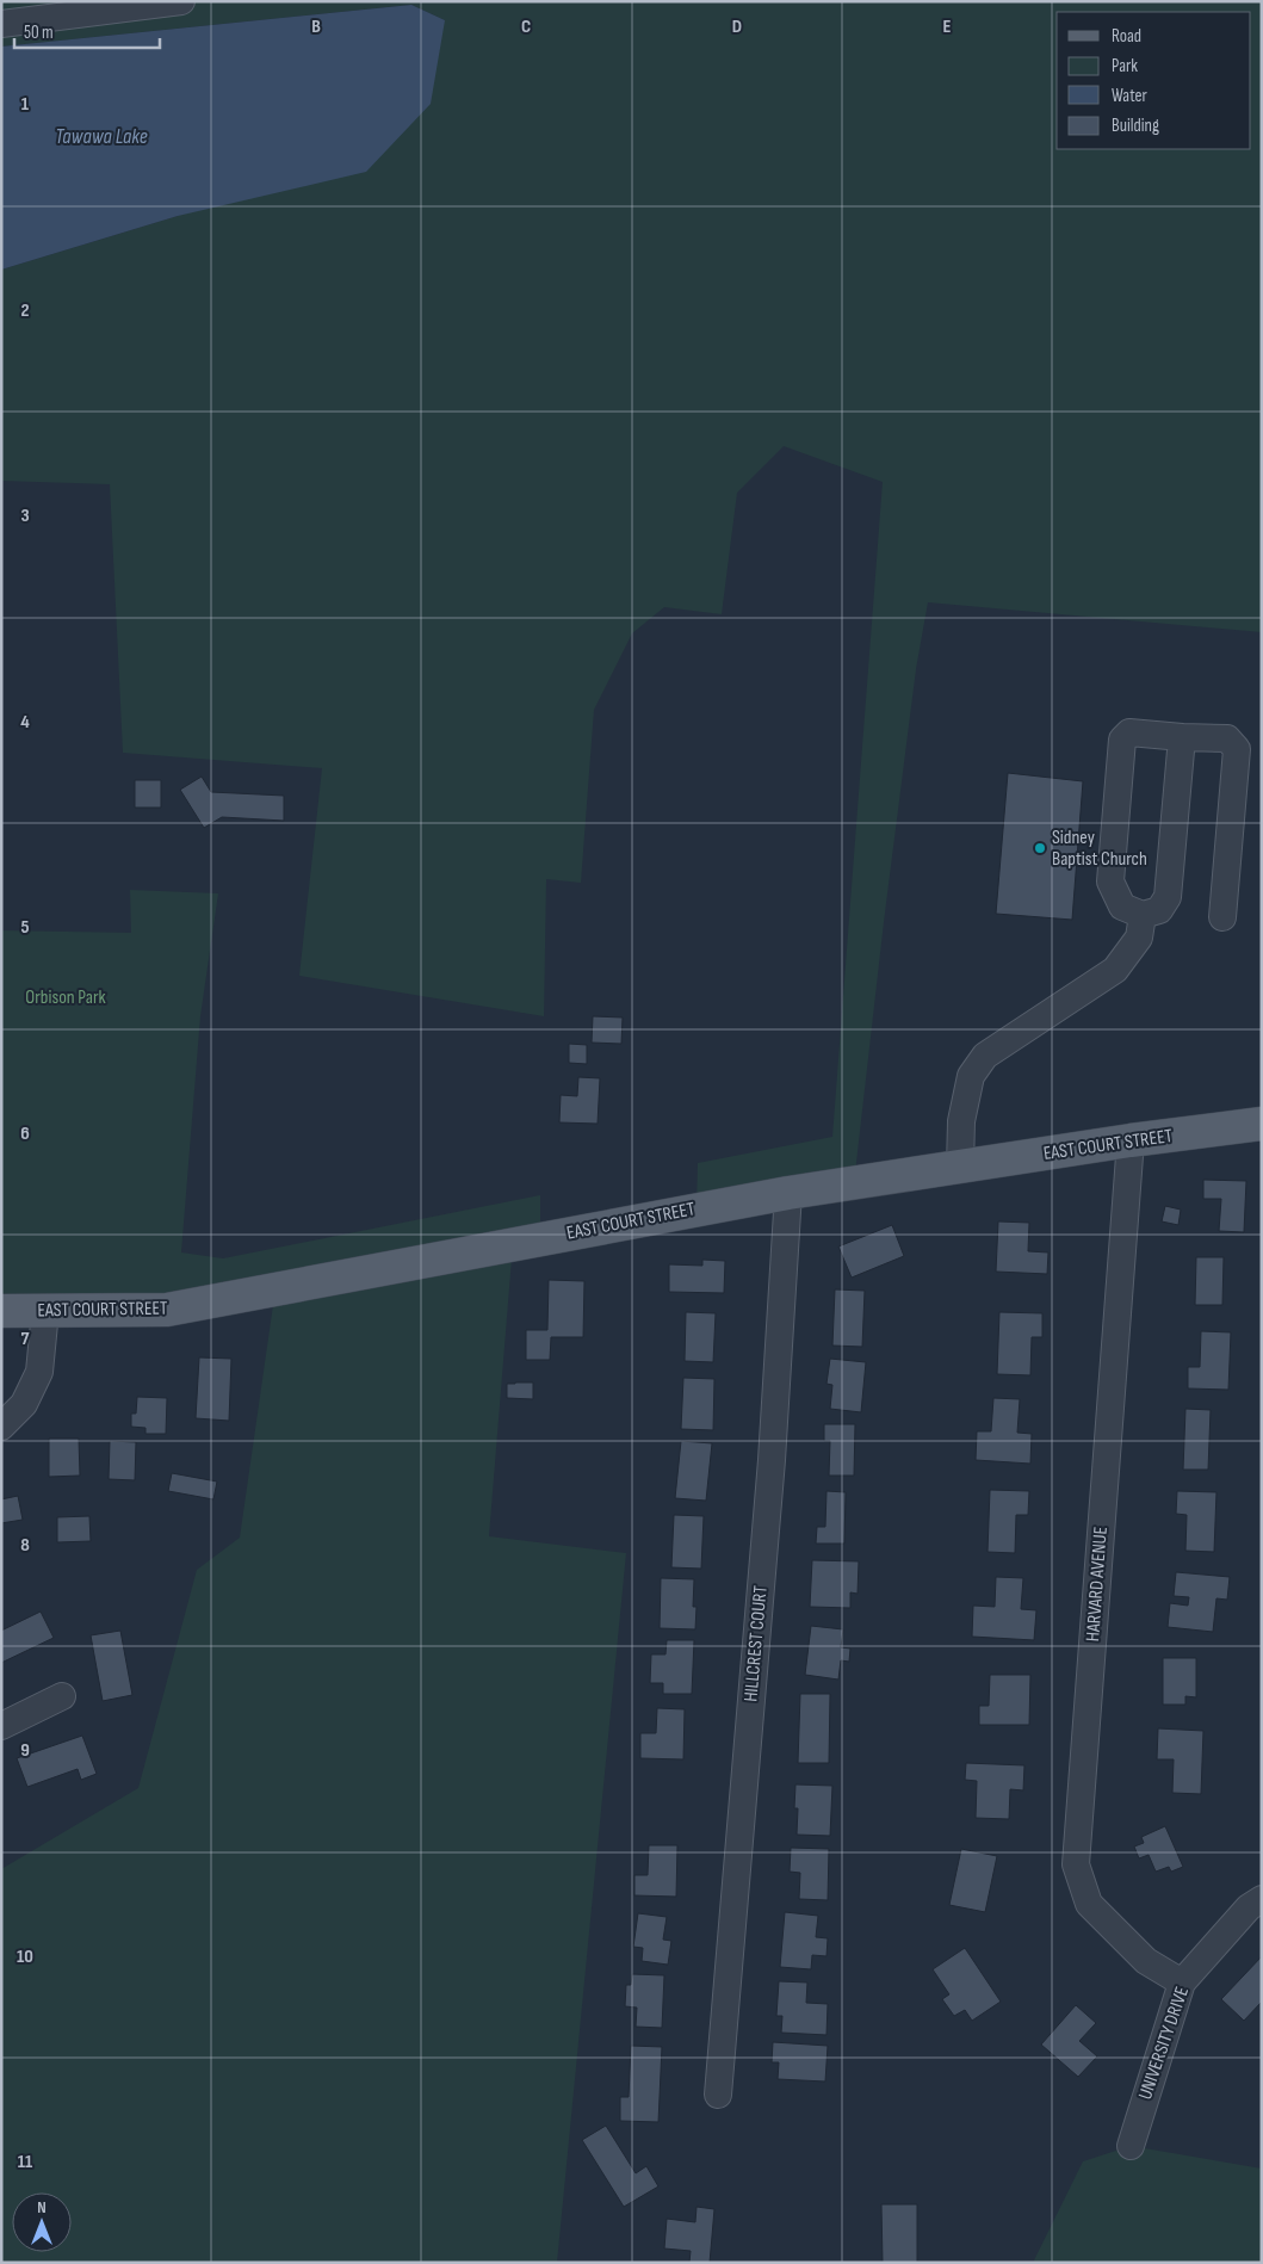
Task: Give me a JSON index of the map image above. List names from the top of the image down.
{
  "streets": {
    "main road": ["EAST COURT STREET"],
    "street": ["HARVARD AVENUE", "HILLCREST COURT", "UNIVERSITY DRIVE"]
  },
  "crossings": [
    ["EAST COURT STREET", "HARVARD AVENUE"],
    ["EAST COURT STREET", "HILLCREST COURT"],
    ["HARVARD AVENUE", "UNIVERSITY DRIVE"]
  ],
  "water": ["Tawawa Lake"],
  "parks": ["Orbison Park"],
  "places": ["Sidney Baptist Church"],
  "legend": [
    "Road",
    "Park",
    "Water",
    "Building"
  ],
  "scale_bar": "50 m",
  "north": "top",
  "grid": {
    "columns": [
      "B",
      "C",
      "D",
      "E"
    ],
    "rows": [
      "1",
      "2",
      "3",
      "4",
      "5",
      "6",
      "7",
      "8",
      "9",
      "10",
      "11"
    ]
  }
}
